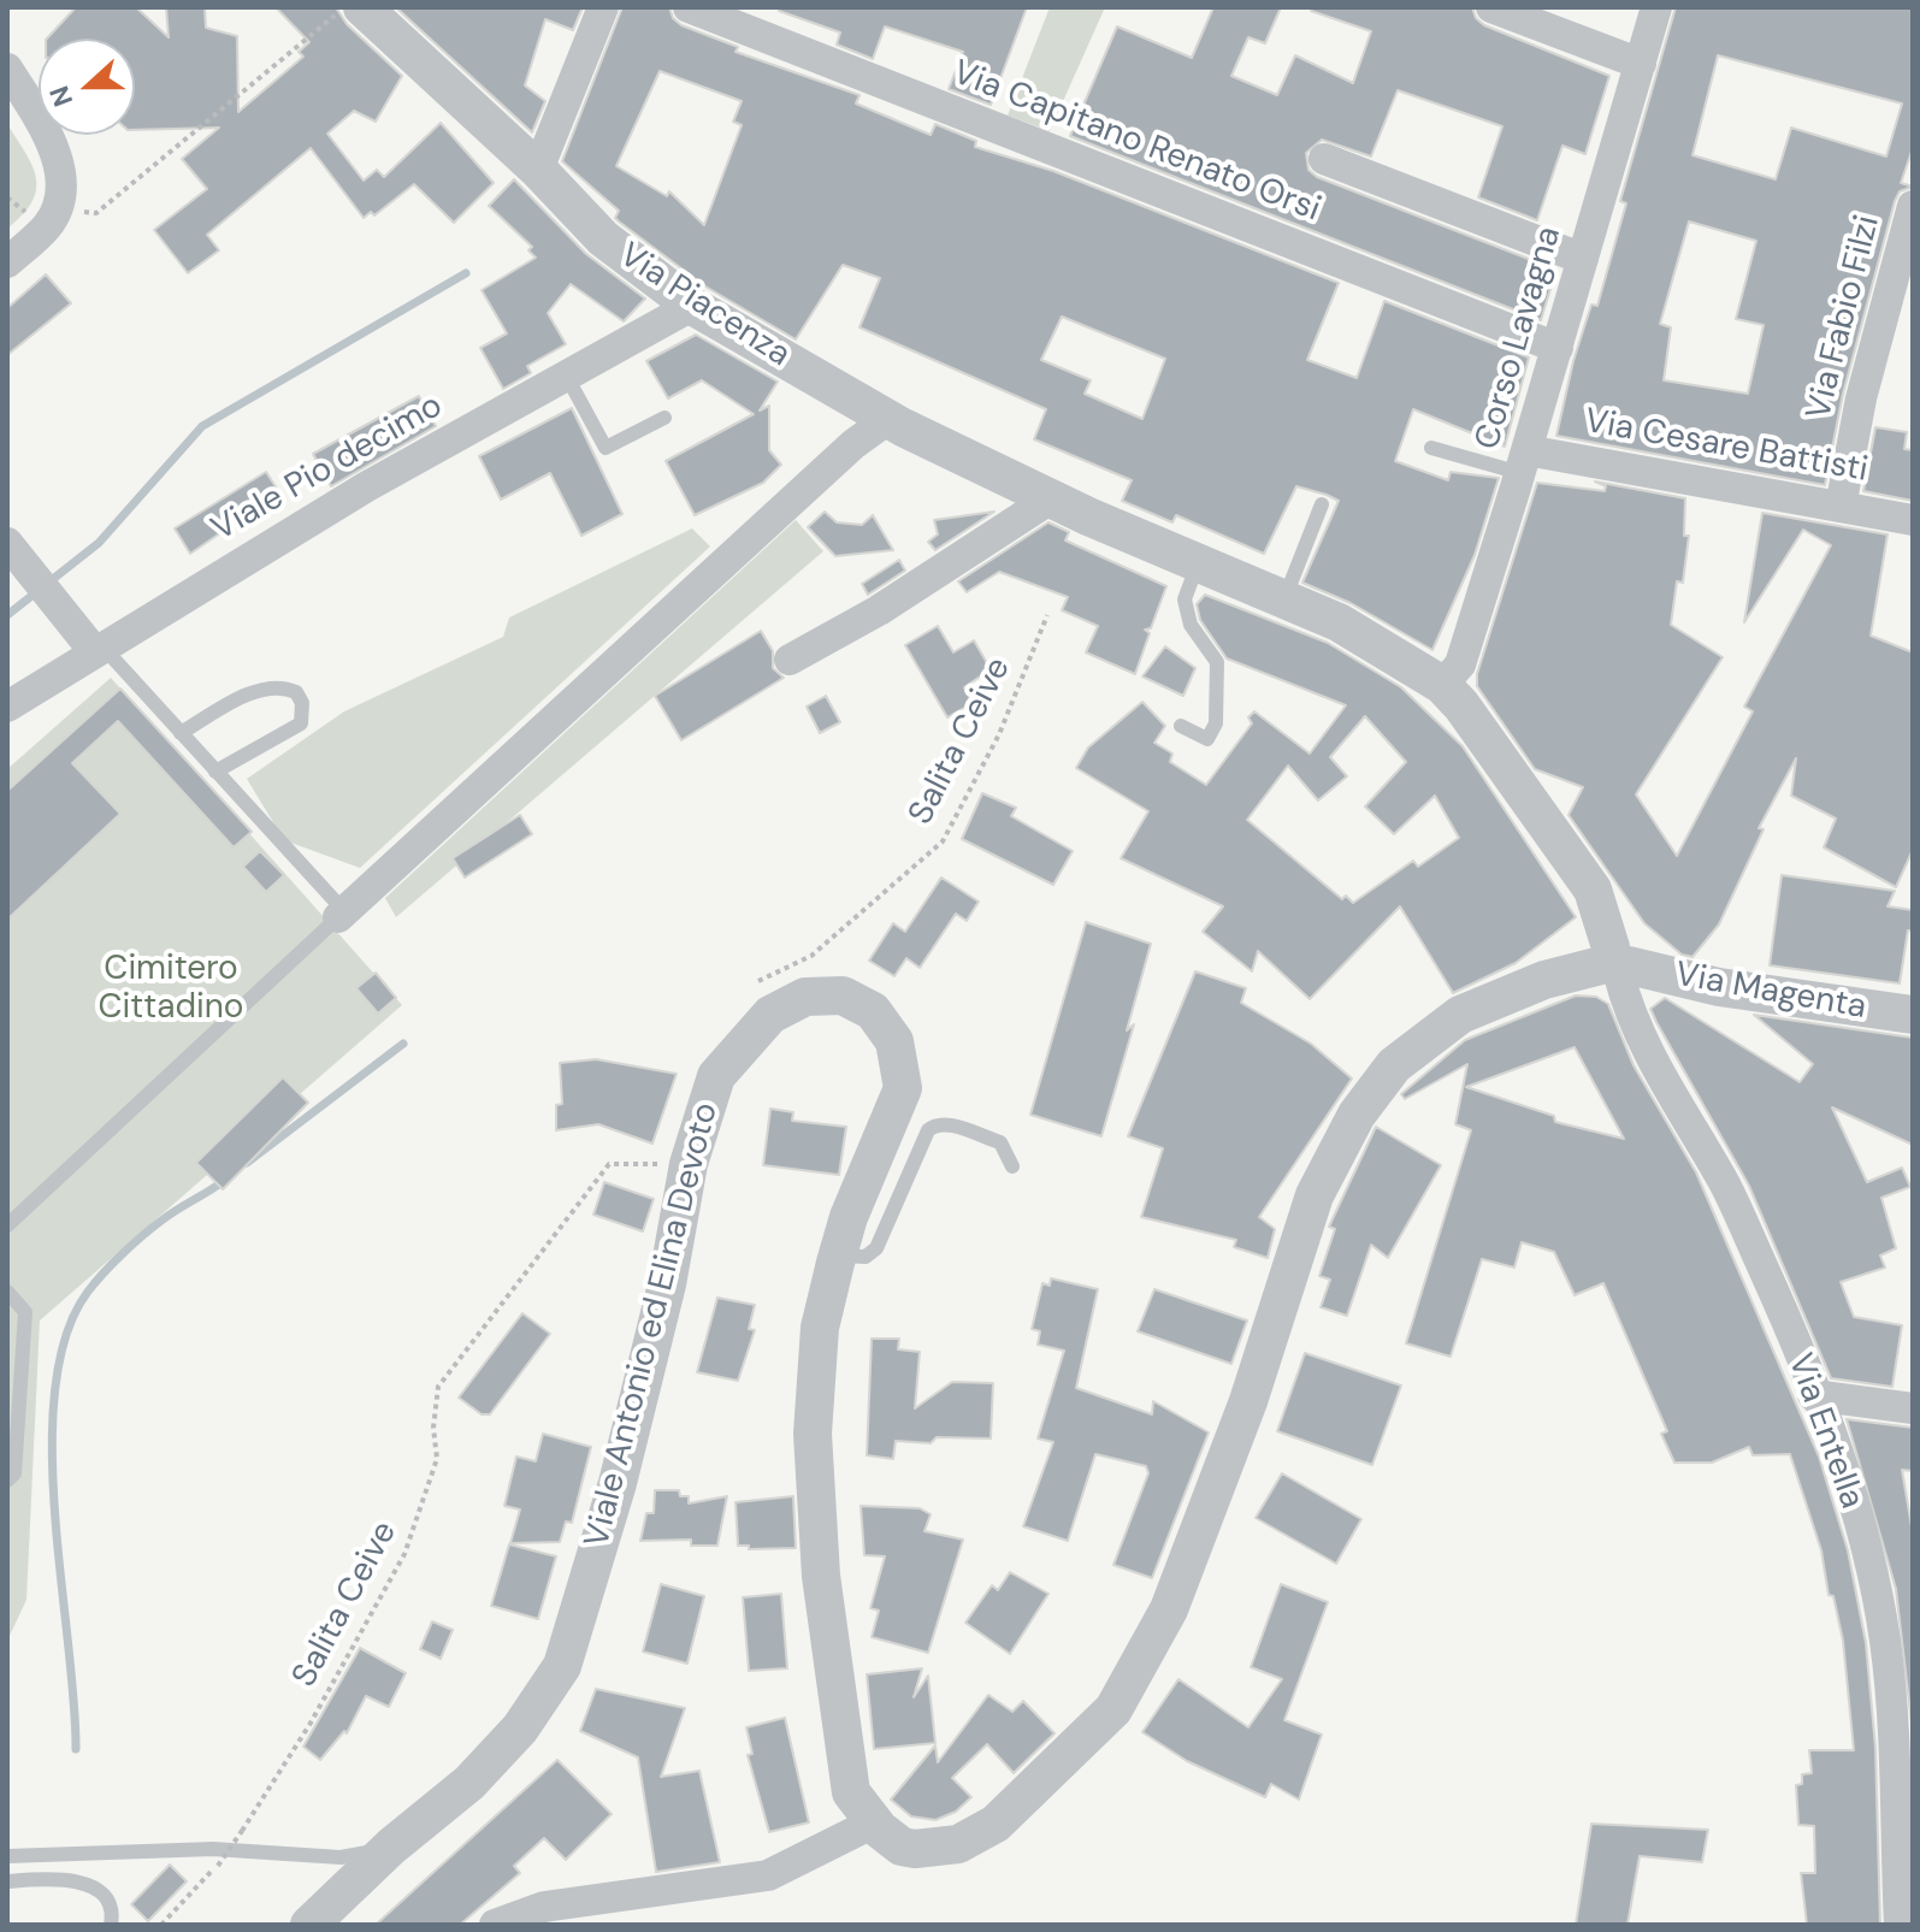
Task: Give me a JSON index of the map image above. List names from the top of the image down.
{
  "streets": {
    "street": [
      "Via Capitano Renato Orsi",
      "Via Piacenza",
      "Via Fabio Filzi",
      "Corso Lavagna",
      "Via Cesare Battisti",
      "Viale Pio decimo",
      "Via Magenta",
      "Viale Antonio ed Elina Devoto",
      "Via Entella"
    ],
    "path": ["Salita Ceive"]
  },
  "crossings": [
    ["Via Capitano Renato Orsi", "Corso Lavagna"],
    ["Via Piacenza", "Corso Lavagna"],
    ["Via Piacenza", "Viale Pio decimo"],
    ["Via Piacenza", "Via Entella"],
    ["Via Fabio Filzi", "Via Cesare Battisti"],
    ["Corso Lavagna", "Via Cesare Battisti"],
    ["Corso Lavagna", "Via Entella"],
    ["Salita Ceive", "Viale Antonio ed Elina Devoto"],
    ["Via Magenta", "Viale Antonio ed Elina Devoto"],
    ["Via Magenta", "Via Entella"],
    ["Viale Antonio ed Elina Devoto", "Via Entella"]
  ],
  "parks": ["Cimitero Cittadino"],
  "north": "left"
}
